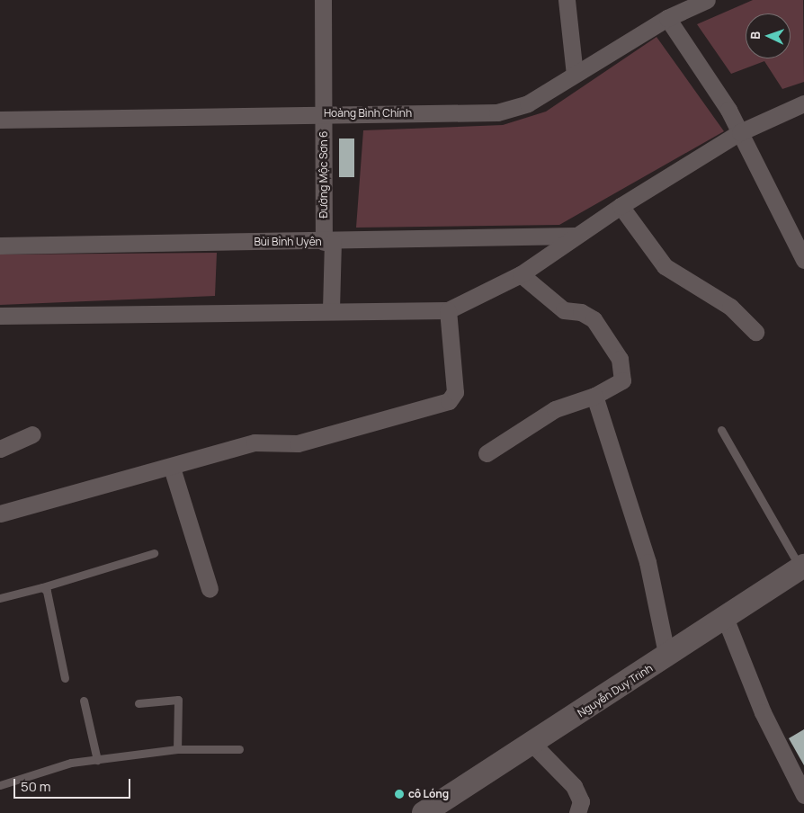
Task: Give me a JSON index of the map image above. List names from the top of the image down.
{
  "streets": {
    "street": [
      "Hoàng Bình Chính",
      "Đường Mộc Sơn 6",
      "Bùi Bỉnh Uyên",
      "Nguyễn Duy Trinh"
    ]
  },
  "crossings": [
    ["Hoàng Bình Chính", "Đường Mộc Sơn 6"],
    ["Đường Mộc Sơn 6", "Bùi Bỉnh Uyên"]
  ],
  "places": ["cô Lóng"],
  "scale_bar": "50 m",
  "north": "left"
}
